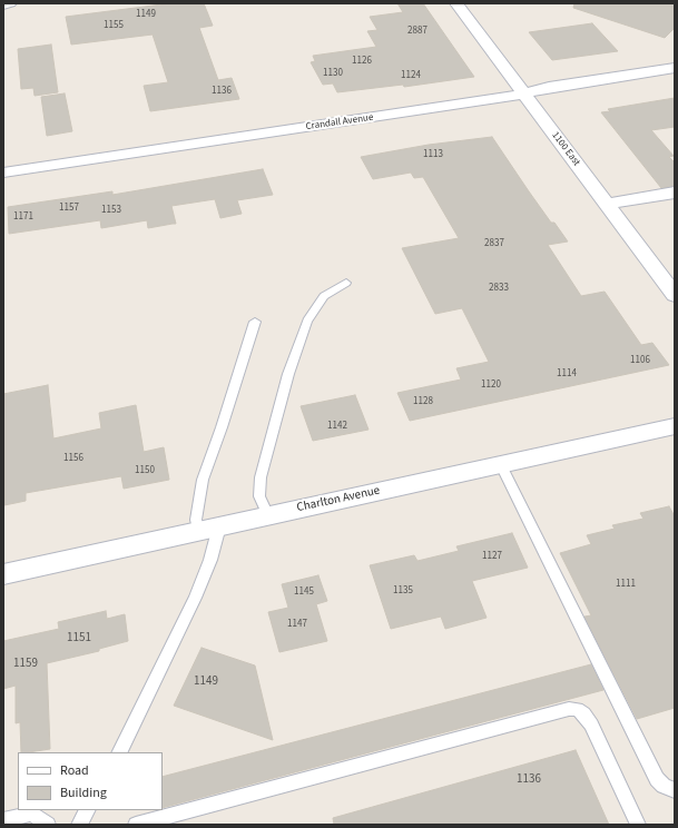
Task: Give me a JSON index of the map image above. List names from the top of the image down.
{
  "streets": {
    "street": ["Crandall Avenue", "1100 East", "Charlton Avenue"]
  },
  "crossings": [
    ["Crandall Avenue", "1100 East"]
  ],
  "house_numbers": [
    "1149",
    "1155",
    "2887",
    "1126",
    "1130",
    "1124",
    "1136",
    "1113",
    "1157",
    "1153",
    "1171",
    "2837",
    "2833",
    "1106",
    "1114",
    "1120",
    "1128",
    "1142",
    "1156",
    "1150",
    "1127",
    "1111",
    "1135",
    "1145",
    "1147",
    "1151",
    "1159",
    "1149",
    "1136"
  ],
  "legend": ["Road", "Building"]
}
